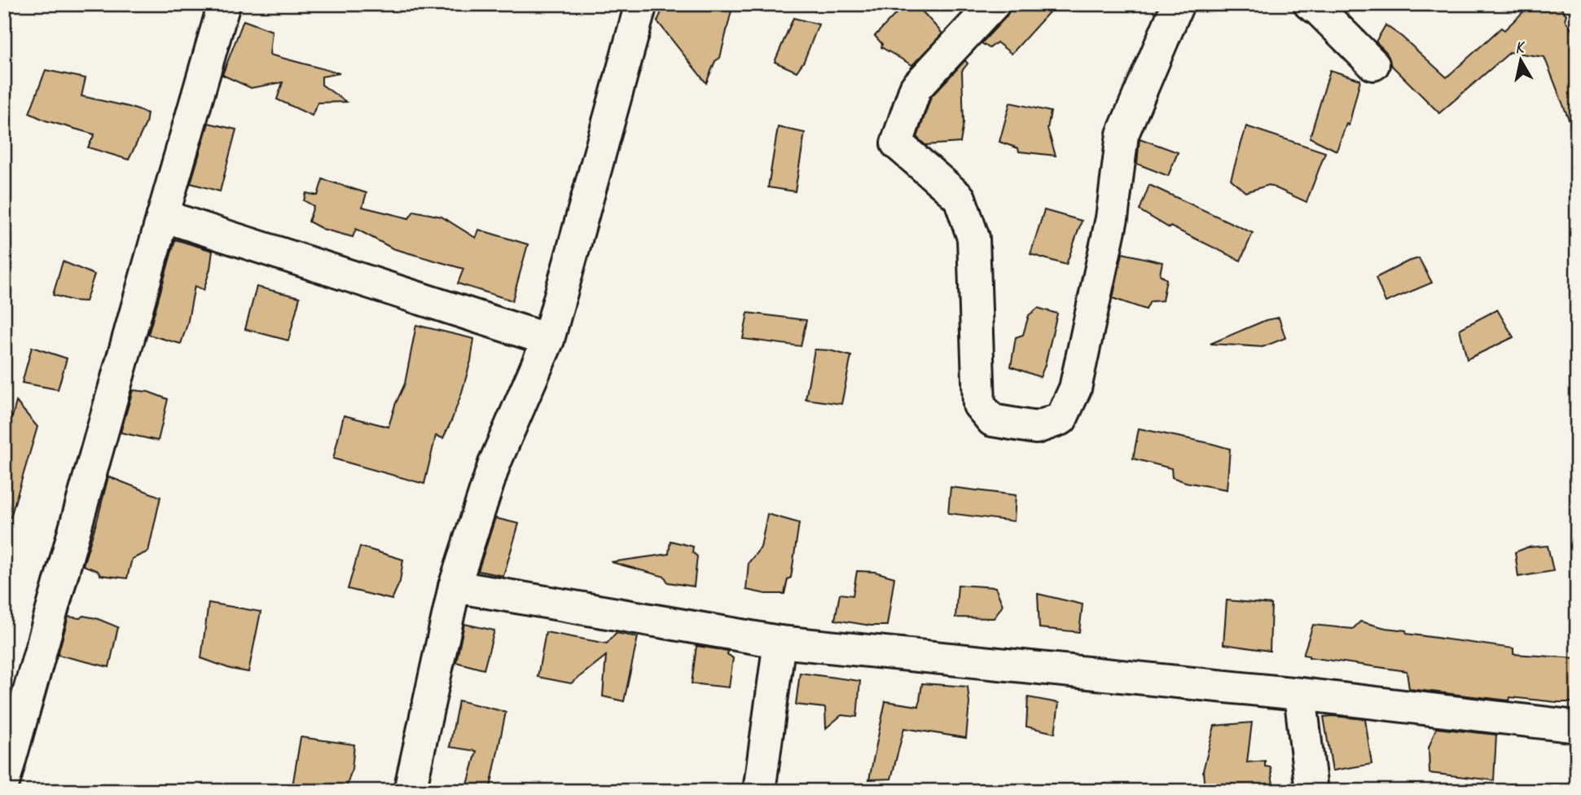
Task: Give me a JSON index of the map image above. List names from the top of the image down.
{
  "north": "top"
}
